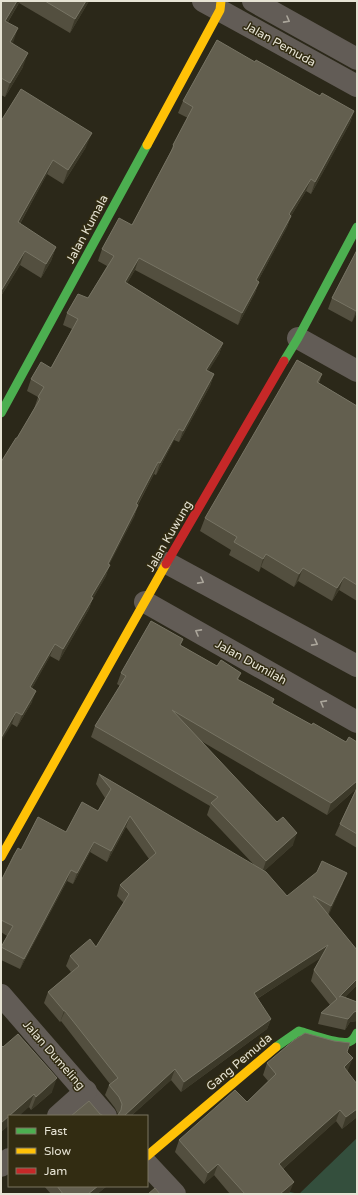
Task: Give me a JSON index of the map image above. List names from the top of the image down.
{
  "streets": {
    "street": [
      "Jalan Pemuda",
      "Jalan Kumala",
      "Jalan Kuwung",
      "Jalan Dumilah",
      "Jalan Dumeling",
      "Gang Pemuda"
    ]
  },
  "crossings": [
    ["Jalan Pemuda", "Jalan Kumala"],
    ["Jalan Kuwung", "Jalan Dumilah"]
  ],
  "legend": ["Fast", "Slow", "Jam"]
}
